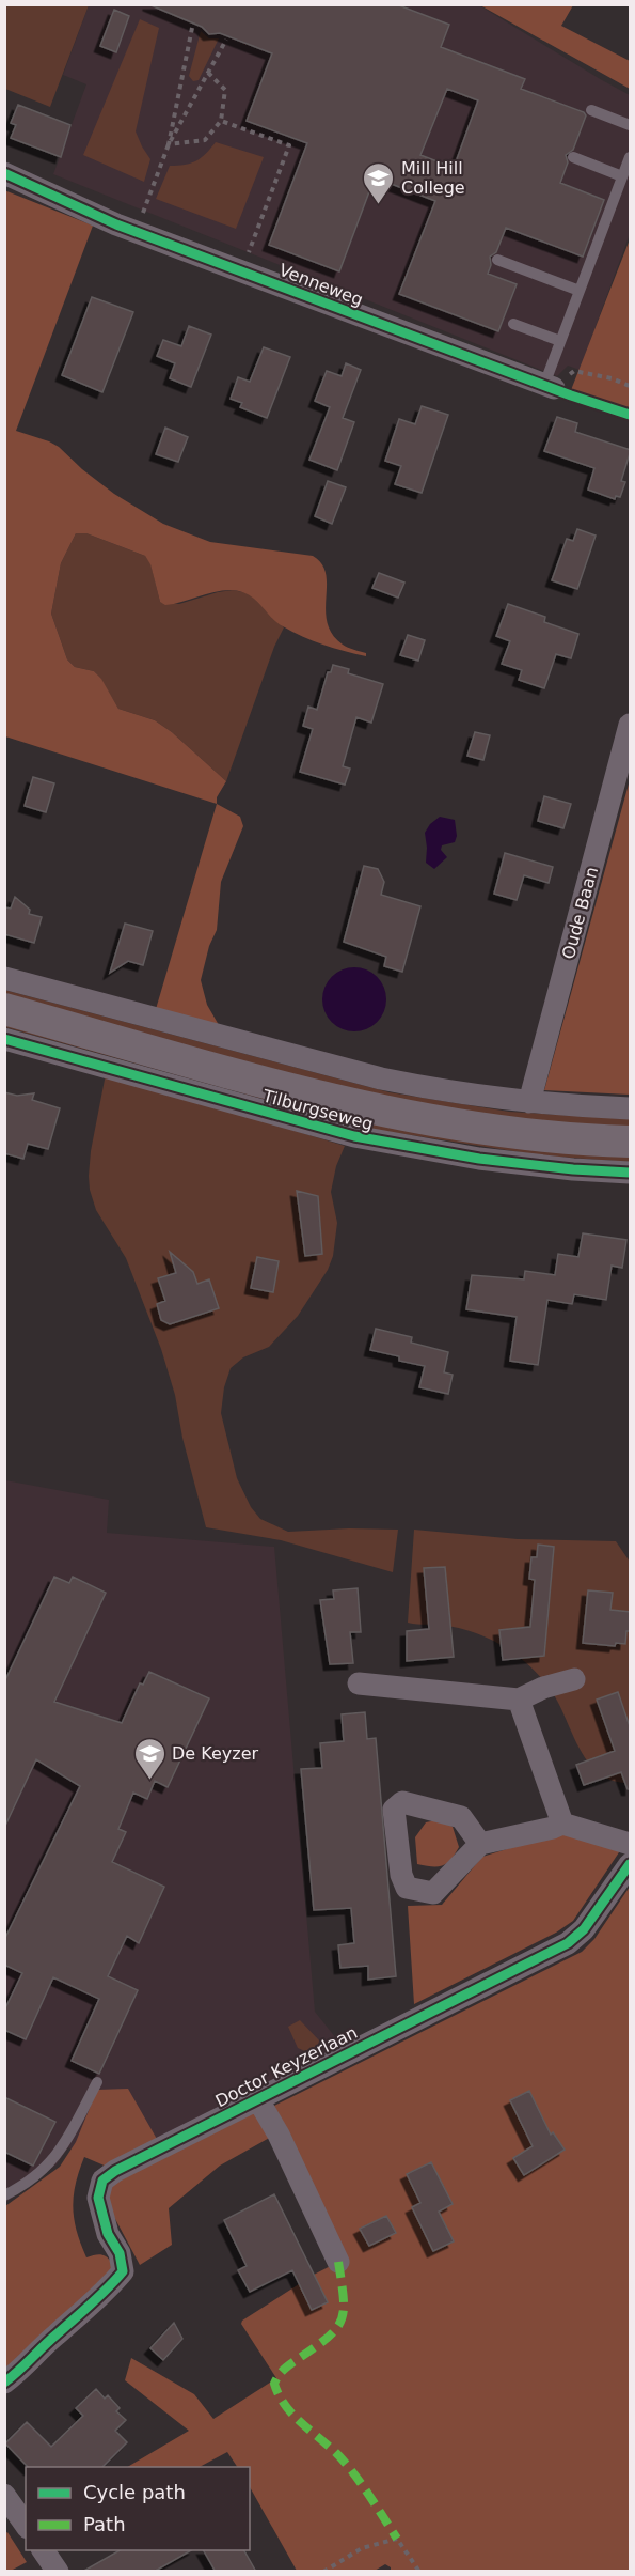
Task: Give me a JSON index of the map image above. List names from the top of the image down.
{
  "streets": {
    "street": [
      "Venneweg",
      "Oude Baan",
      "Tilburgseweg",
      "Doctor Keyzerlaan"
    ]
  },
  "places": {
    "school or university": ["Mill Hill College", "De Keyzer"]
  },
  "legend": ["Cycle path", "Path"]
}
